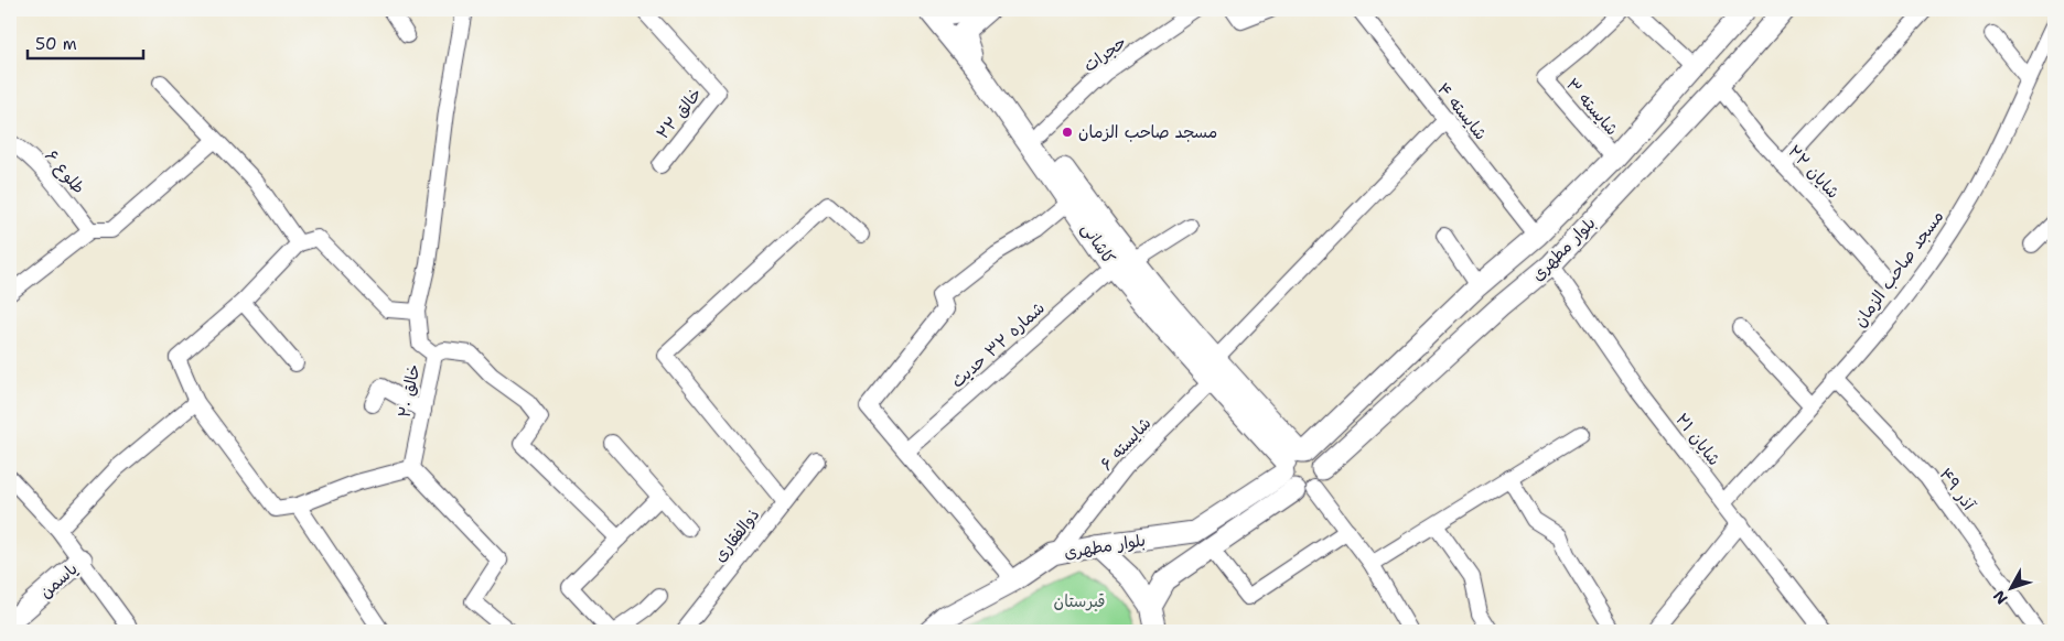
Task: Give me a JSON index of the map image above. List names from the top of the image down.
{
  "streets": {
    "main road": ["کاشانی", "بلوار مطهری", "یاسمن"],
    "street": [
      "حجرات",
      "شایسته ۳",
      "شایسته ۴",
      "خالق ۲۲",
      "طلوع ۶",
      "شایان ۲۲",
      "مسجد صاحب الزمان",
      "شماره ۳۲ حدیث",
      "خالق ۲۰",
      "شایان ۲۱",
      "شایسته ۶",
      "آذر ۴۹",
      "ذوالفقاری"
    ]
  },
  "crossings": [
    ["حجرات", "کاشانی"],
    ["شایسته ۳", "بلوار مطهری"],
    ["شایسته ۴", "بلوار مطهری"],
    ["شایان ۲۲", "بلوار مطهری"],
    ["کاشانی", "بلوار مطهری"],
    ["کاشانی", "شماره ۳۲ حدیث"],
    ["کاشانی", "شایسته ۶"],
    ["بلوار مطهری", "شایان ۲۱"],
    ["بلوار مطهری", "شایسته ۶"],
    ["مسجد صاحب الزمان", "شایان ۲۱"],
    ["مسجد صاحب الزمان", "آذر ۴۹"]
  ],
  "parks": ["قبرستان"],
  "places": ["مسجد صاحب الزمان"],
  "scale_bar": "50 m",
  "north": "bottom left"
}
